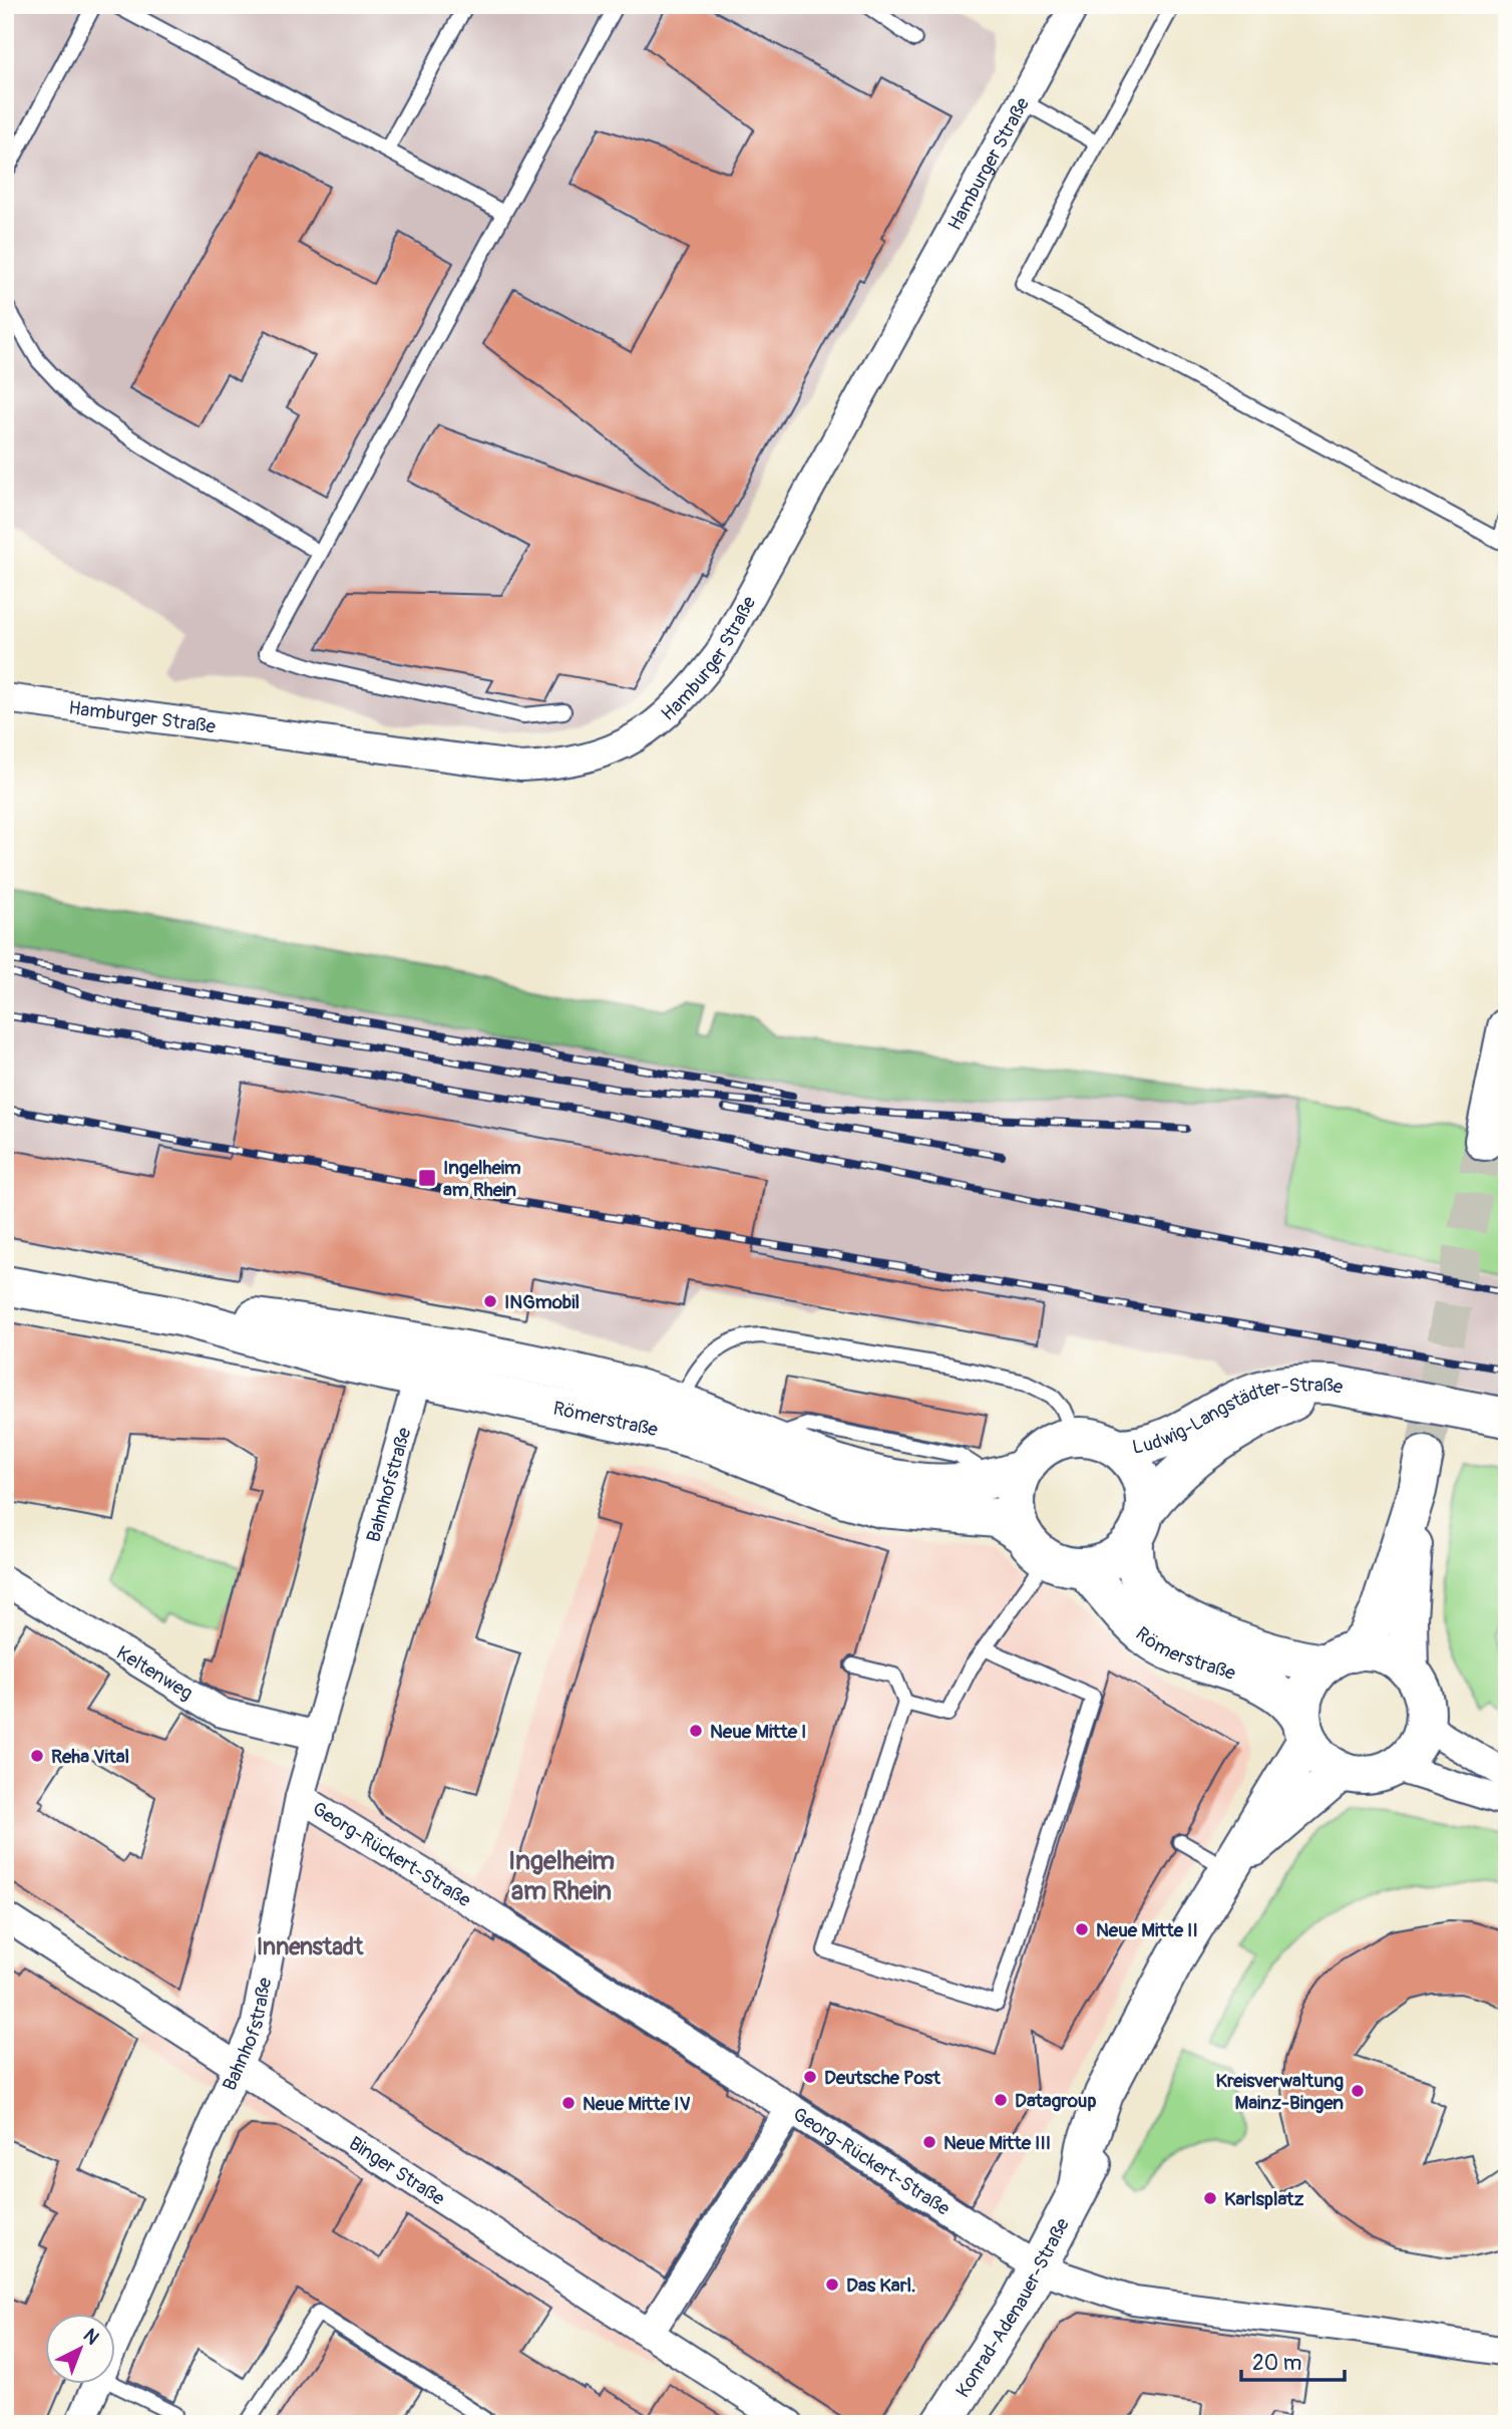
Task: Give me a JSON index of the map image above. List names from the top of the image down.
{
  "streets": {
    "main road": ["Römerstraße", "Ludwig-Langstädter-Straße", "Konrad-Adenauer-Straße"],
    "street": [
      "Hamburger Straße",
      "Bahnhofstraße",
      "Keltenweg",
      "Georg-Rückert-Straße",
      "Binger Straße"
    ]
  },
  "crossings": [
    ["Römerstraße", "Ludwig-Langstädter-Straße"],
    ["Römerstraße", "Bahnhofstraße"],
    ["Römerstraße", "Konrad-Adenauer-Straße"],
    ["Bahnhofstraße", "Keltenweg"],
    ["Bahnhofstraße", "Georg-Rückert-Straße"],
    ["Bahnhofstraße", "Binger Straße"],
    ["Georg-Rückert-Straße", "Konrad-Adenauer-Straße"]
  ],
  "districts": ["Ingelheim am Rhein", "Innenstadt"],
  "places": {
    "transit": ["Ingelheim am Rhein"],
    "other": [
      "INGmobil",
      "Neue Mitte I",
      "Reha Vital",
      "Neue Mitte II",
      "Deutsche Post",
      "Kreisverwaltung Mainz-Bingen",
      "Datagroup",
      "Neue Mitte IV",
      "Neue Mitte III",
      "Karlsplatz",
      "Das Karl."
    ]
  },
  "scale_bar": "20 m",
  "north": "top right"
}
